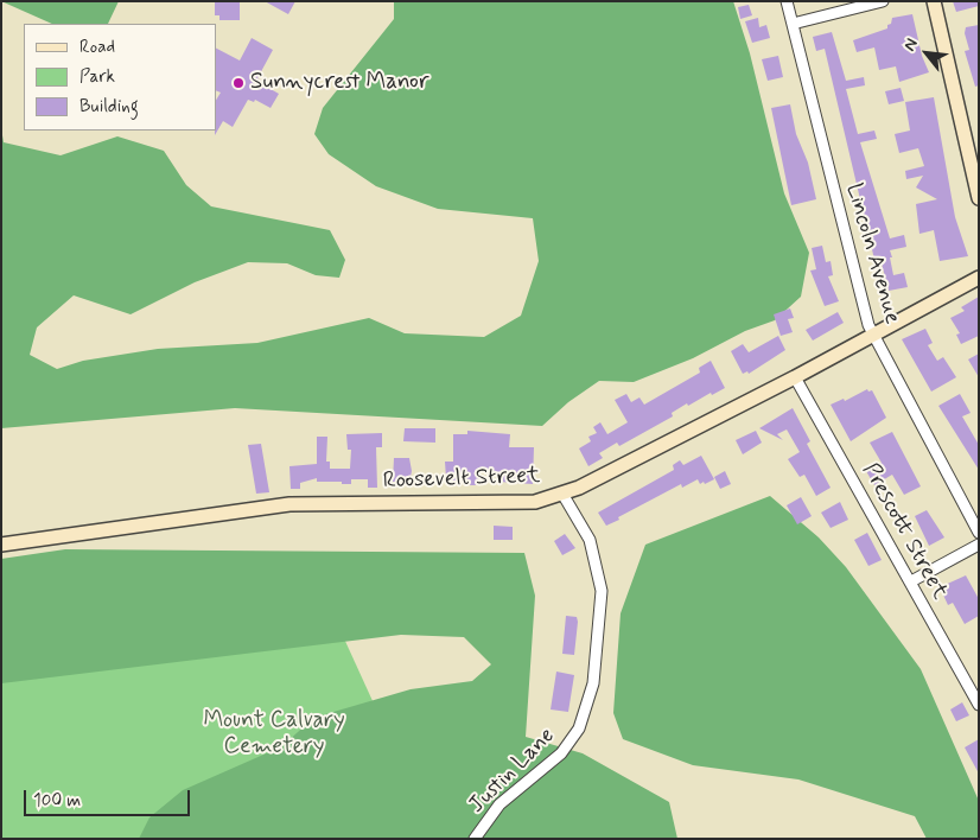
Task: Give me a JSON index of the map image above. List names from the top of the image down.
{
  "streets": {
    "street": [
      "Lincoln Avenue",
      "Roosevelt Street",
      "Prescott Street",
      "Justin Lane"
    ]
  },
  "crossings": [
    ["Lincoln Avenue", "Roosevelt Street"],
    ["Roosevelt Street", "Prescott Street"],
    ["Roosevelt Street", "Justin Lane"]
  ],
  "parks": ["Mount Calvary Cemetery"],
  "places": ["Sunnycrest Manor"],
  "legend": ["Road", "Park", "Building"],
  "scale_bar": "100 m",
  "north": "top left"
}
